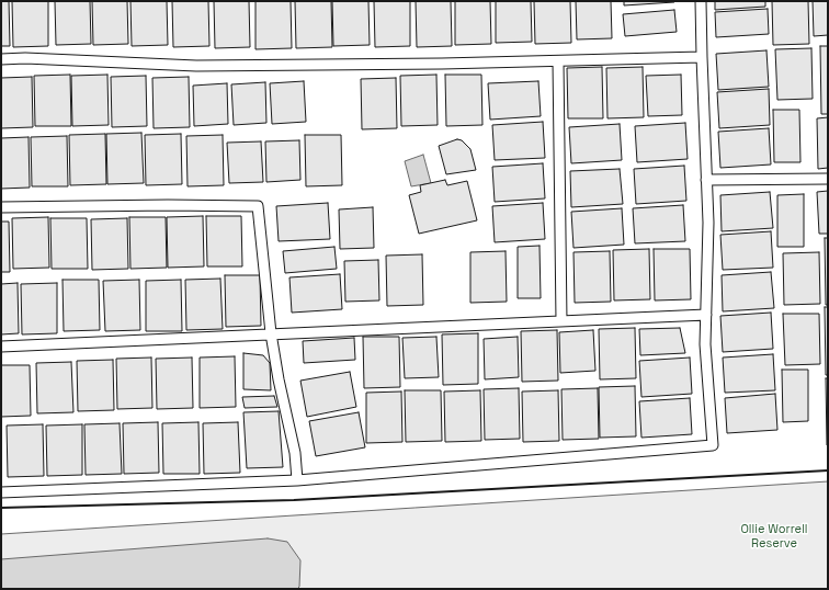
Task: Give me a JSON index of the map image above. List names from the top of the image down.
{
  "parks": ["Ollie Worrell Reserve"]
}
